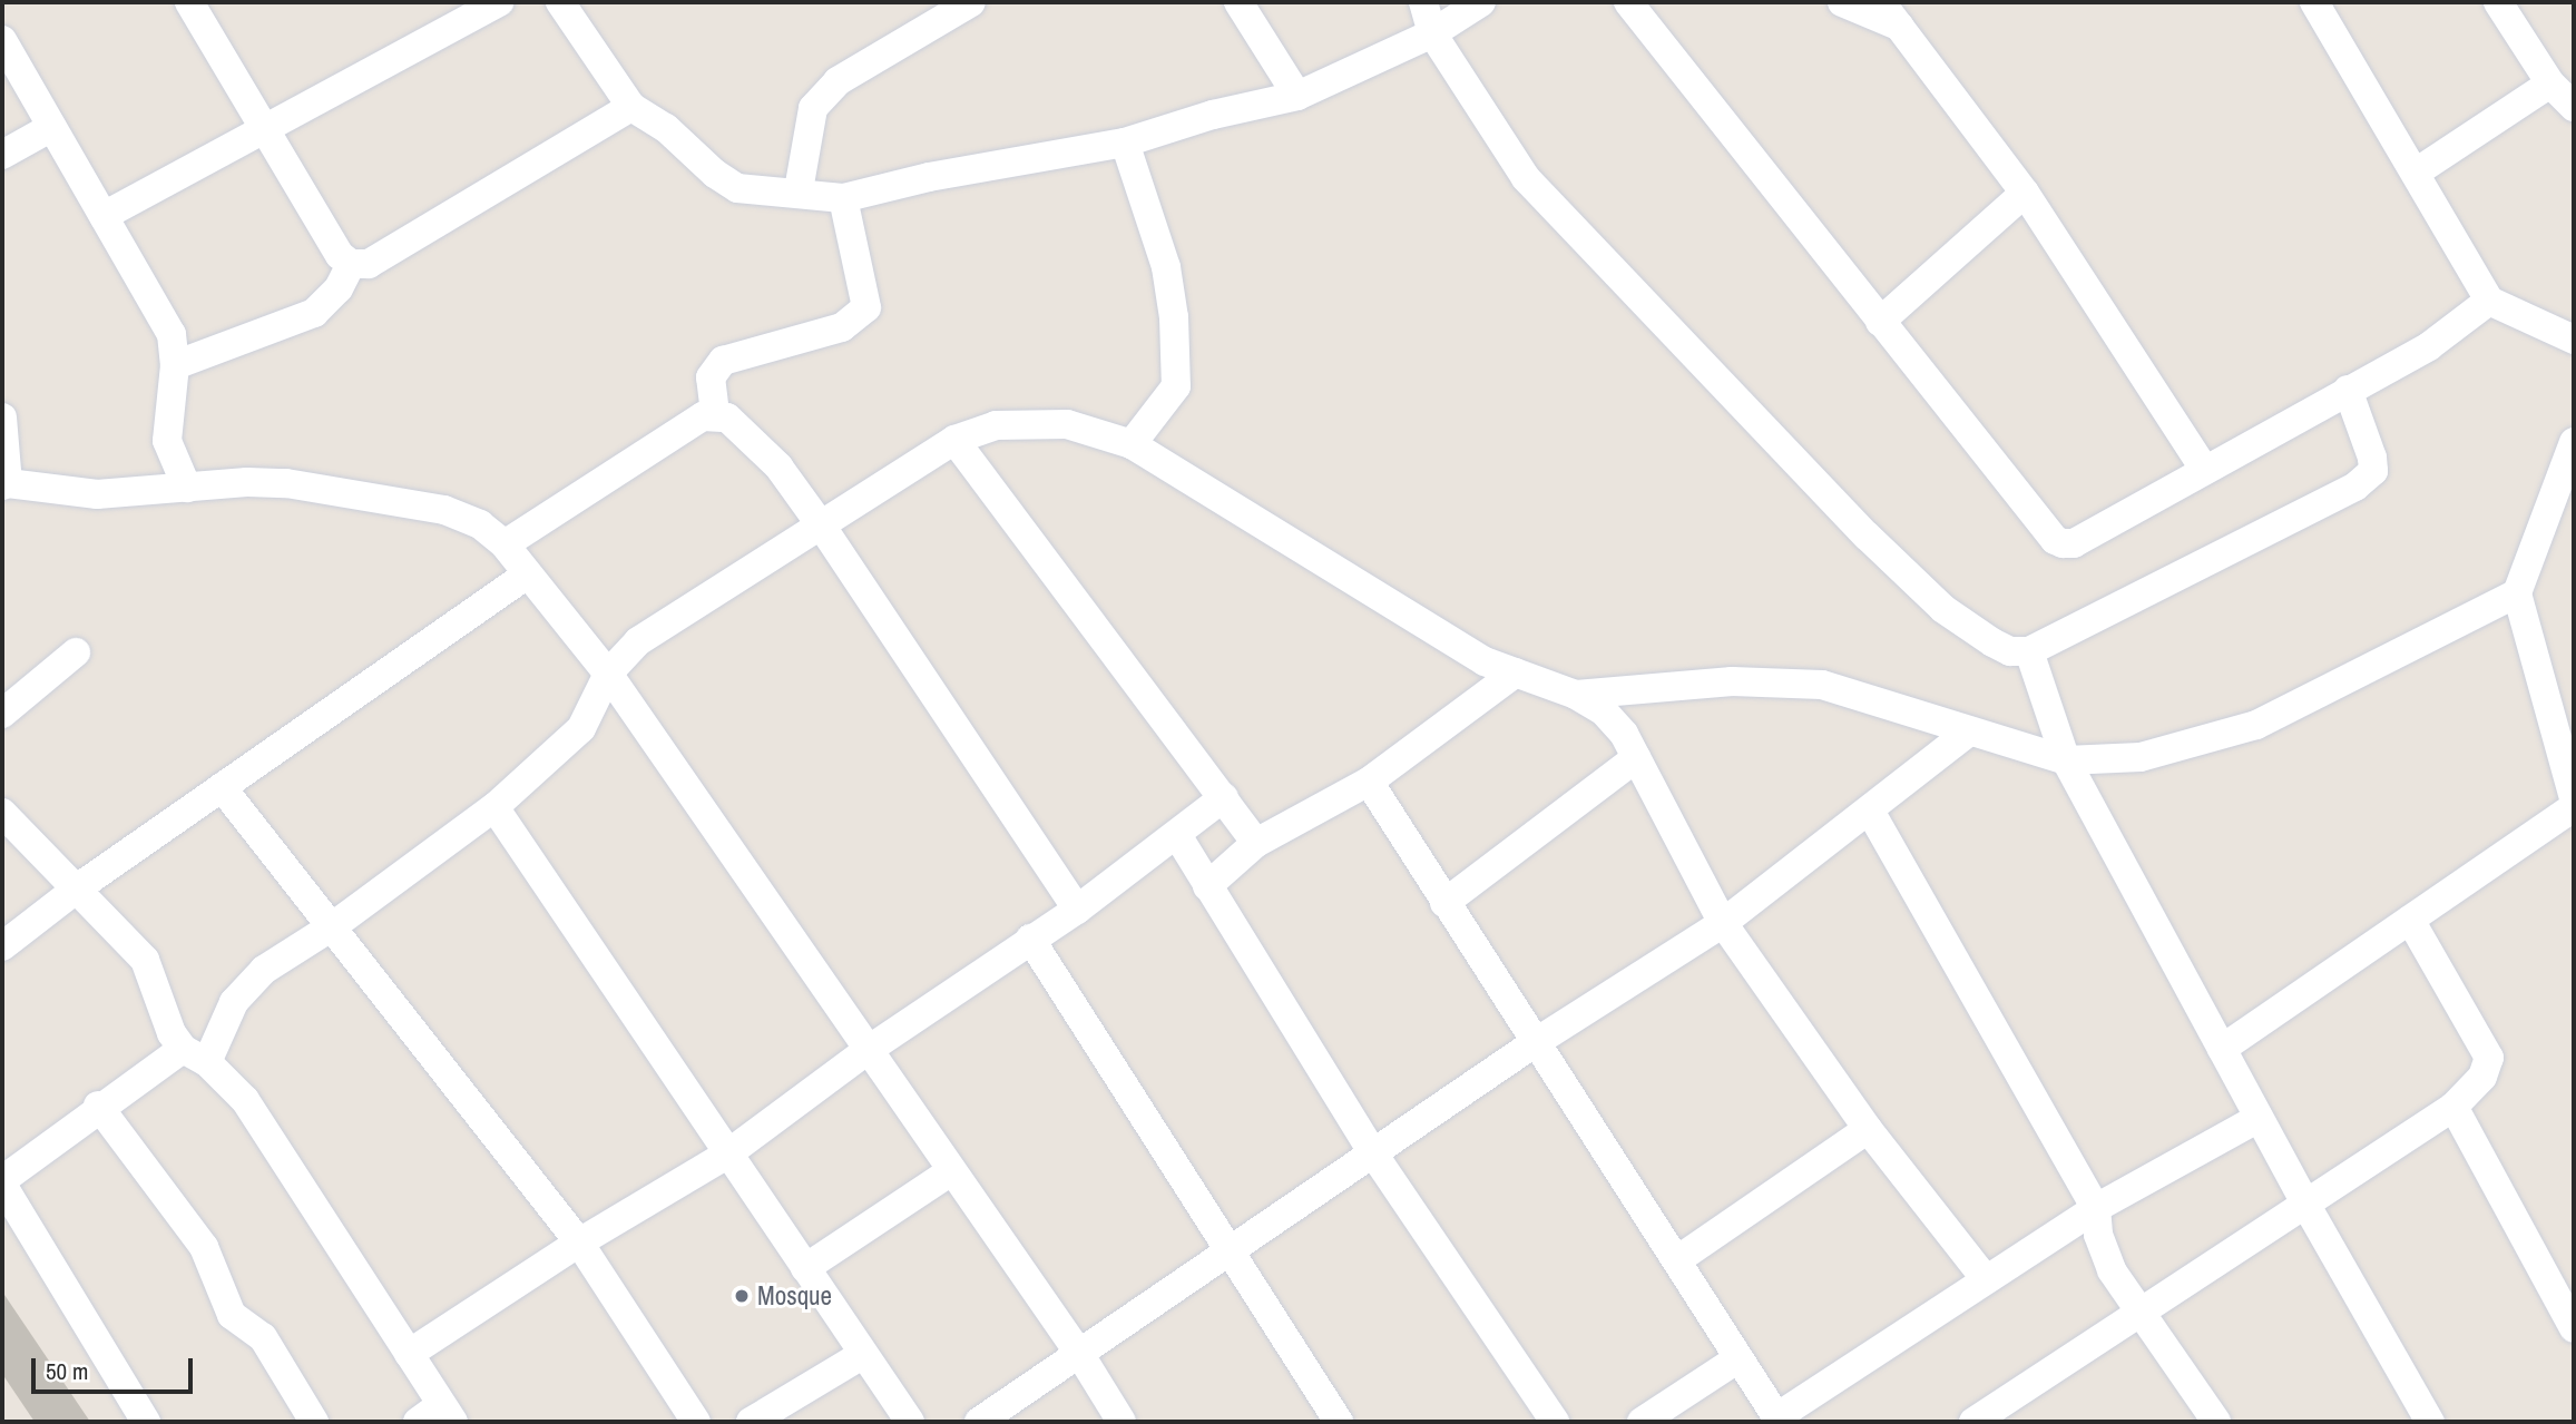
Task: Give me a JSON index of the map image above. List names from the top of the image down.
{
  "places": ["Mosque"],
  "scale_bar": "50 m"
}
